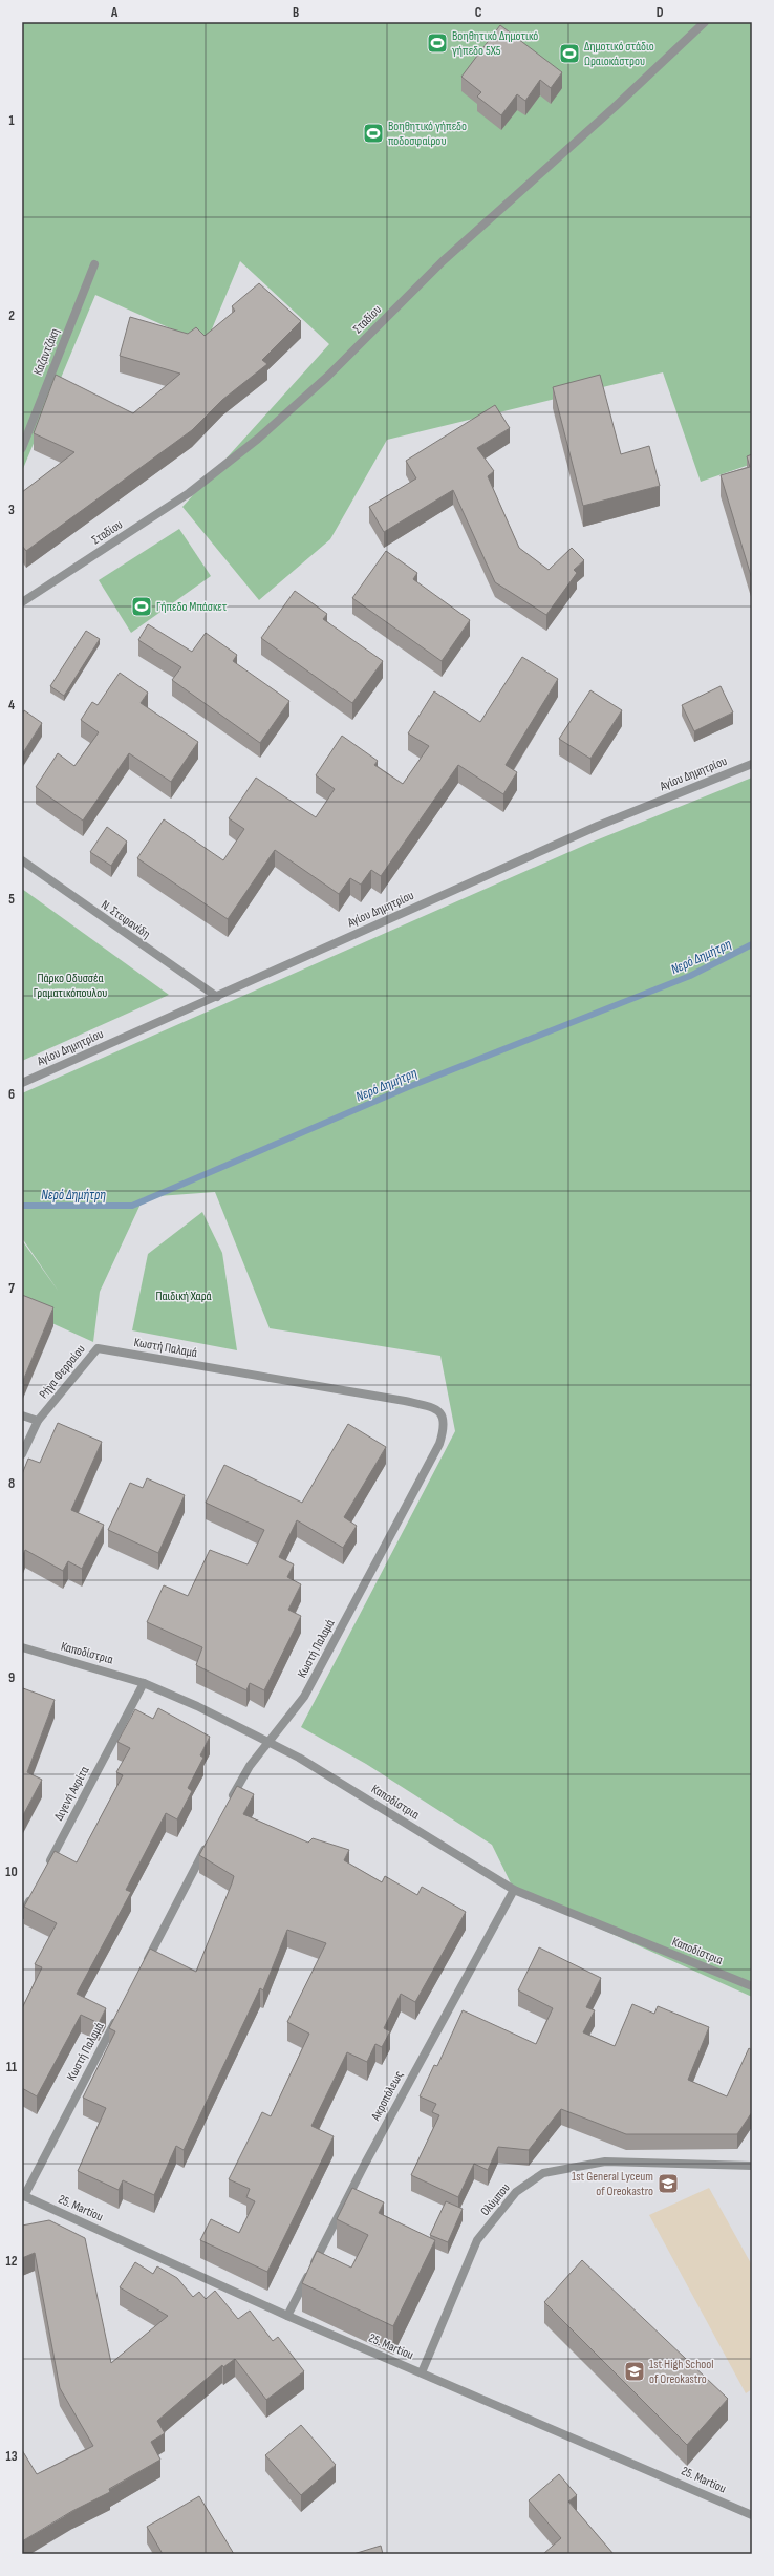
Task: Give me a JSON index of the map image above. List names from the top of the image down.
{
  "streets": {
    "street": [
      "Σταδίου",
      "Καζαντζάκη",
      "Αγίου Δημητρίου",
      "Ν. Στεφανίδη",
      "Κωστή Παλαμά",
      "Ρήγα Φερραίου",
      "Καποδίστρια",
      "Διγενή Ακρίτα",
      "Ακροπόλεως",
      "Ολύμπου",
      "25. Martiou"
    ]
  },
  "crossings": [
    ["Αγίου Δημητρίου", "Ν. Στεφανίδη"],
    ["Κωστή Παλαμά", "Ρήγα Φερραίου"],
    ["Κωστή Παλαμά", "Καποδίστρια"],
    ["Κωστή Παλαμά", "25. Martiou"],
    ["Καποδίστρια", "Διγενή Ακρίτα"],
    ["Καποδίστρια", "Ακροπόλεως"],
    ["Ακροπόλεως", "25. Martiou"],
    ["Ολύμπου", "25. Martiou"]
  ],
  "water": ["Νερό Δημήτρη"],
  "parks": ["Πάρκο Οδυσσέα Γραματικόπουλου", "Παιδική Χαρά"],
  "places": {
    "sports": [
      "Βοηθητικό Δημοτικό γήπεδο 5Χ5",
      "Δημοτικό στάδιο Ωραιοκάστρου",
      "Βοηθητικό γήπεδο ποδοσφαίρου",
      "Γήπεδο Μπάσκετ"
    ],
    "school or university": ["1st General Lyceum of Oreokastro", "1st High School of Oreokastro"]
  },
  "grid": {
    "columns": [
      "A",
      "B",
      "C",
      "D"
    ],
    "rows": [
      "1",
      "2",
      "3",
      "4",
      "5",
      "6",
      "7",
      "8",
      "9",
      "10",
      "11",
      "12",
      "13"
    ]
  }
}
